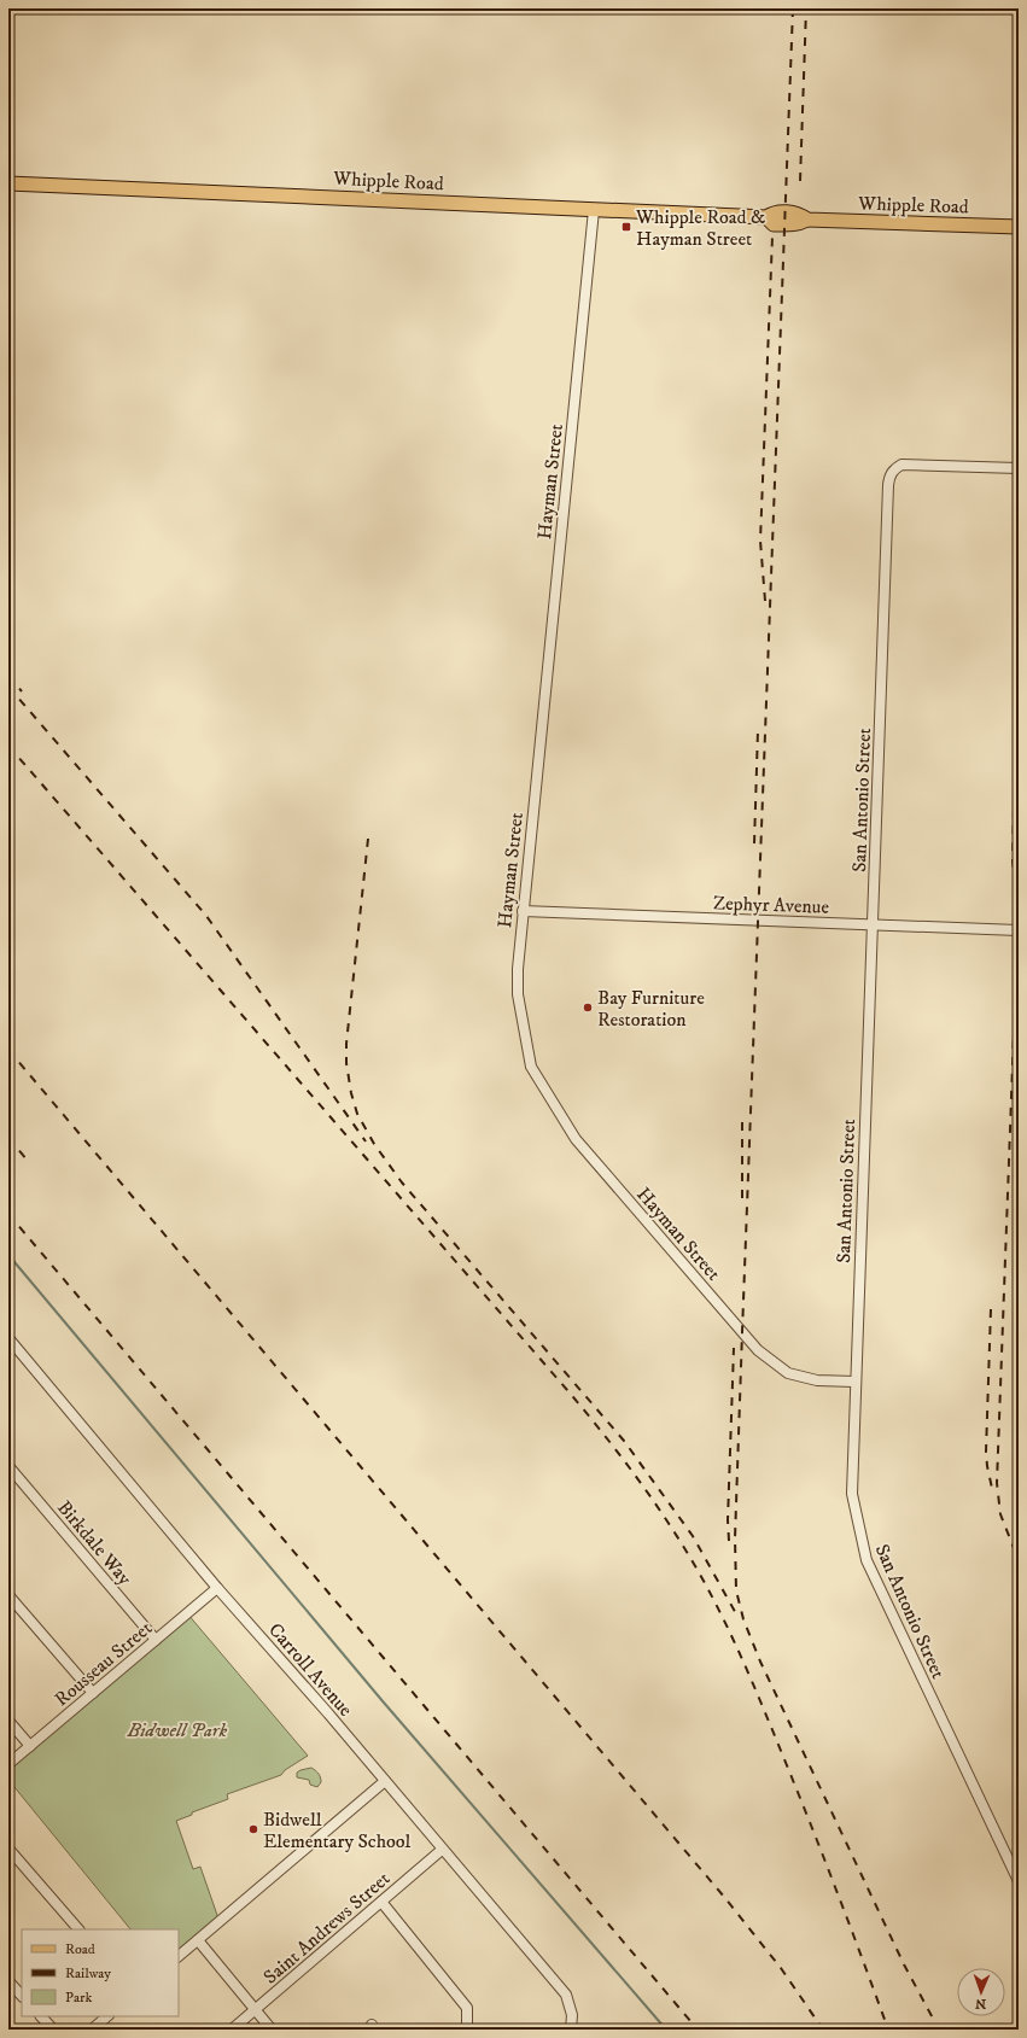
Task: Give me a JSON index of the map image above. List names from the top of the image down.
{
  "streets": {
    "main road": ["Whipple Road"],
    "street": [
      "Hayman Street",
      "San Antonio Street",
      "Zephyr Avenue",
      "Birkdale Way",
      "Rousseau Street",
      "Carroll Avenue",
      "Saint Andrews Street"
    ]
  },
  "crossings": [
    ["Whipple Road", "Hayman Street"],
    ["Hayman Street", "San Antonio Street"],
    ["Hayman Street", "Zephyr Avenue"],
    ["San Antonio Street", "Zephyr Avenue"],
    ["Birkdale Way", "Rousseau Street"],
    ["Rousseau Street", "Carroll Avenue"],
    ["Carroll Avenue", "Saint Andrews Street"]
  ],
  "parks": ["Bidwell Park"],
  "places": {
    "transit": ["Whipple Road & Hayman Street"],
    "other": ["Bay Furniture Restoration", "Bidwell Elementary School"]
  },
  "legend": ["Road", "Railway", "Park"],
  "north": "bottom"
}
